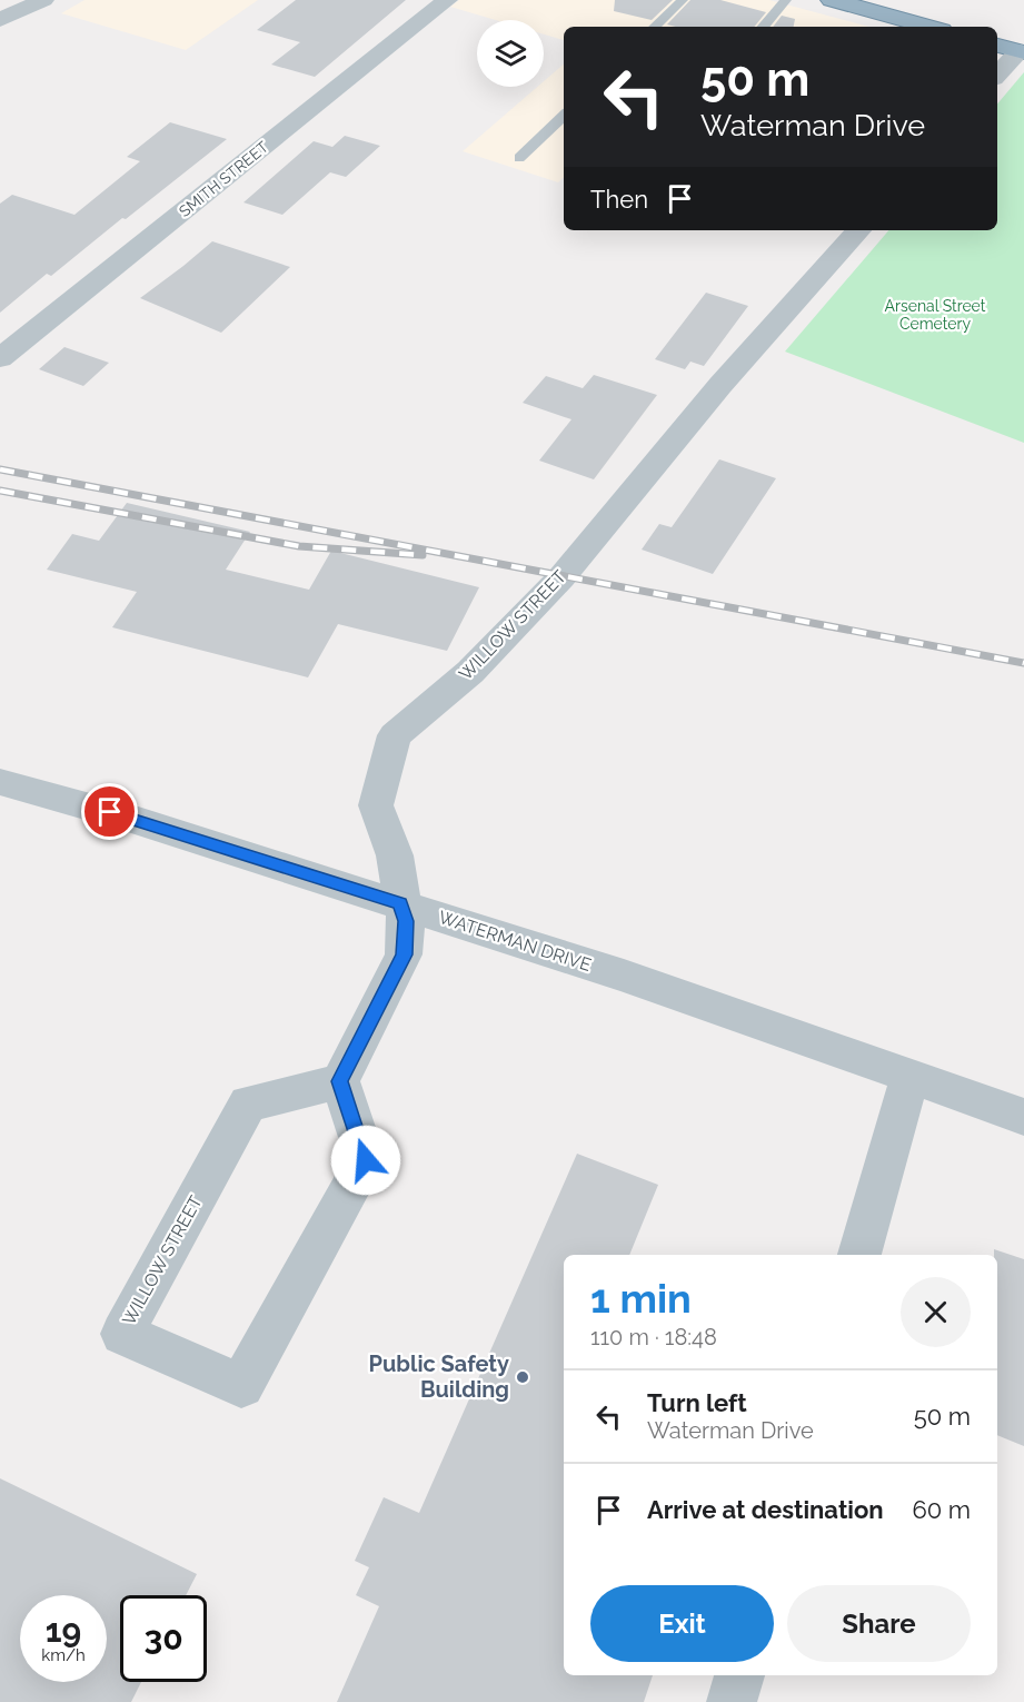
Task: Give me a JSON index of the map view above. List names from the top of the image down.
{
  "streets": {
    "street": ["SMITH STREET", "WILLOW STREET", "WATERMAN DRIVE"]
  },
  "crossings": [
    ["WILLOW STREET", "WATERMAN DRIVE"]
  ],
  "parks": ["Arsenal Street Cemetery"],
  "places": ["Public Safety Building"],
  "page": {
    "turn": ["50 m", "Waterman Drive"],
    "then": "Then",
    "heading": ["1 min", "110 m · 18:48"],
    "list": [
      {
        "name": "Turn left",
        "note": "Waterman Drive",
        "value": "50 m"
      },
      {
        "name": "Arrive at destination",
        "value": "60 m"
      }
    ],
    "buttons": ["Exit", "Share"],
    "speed": "19 km/h",
    "limit": "30"
  }
}
